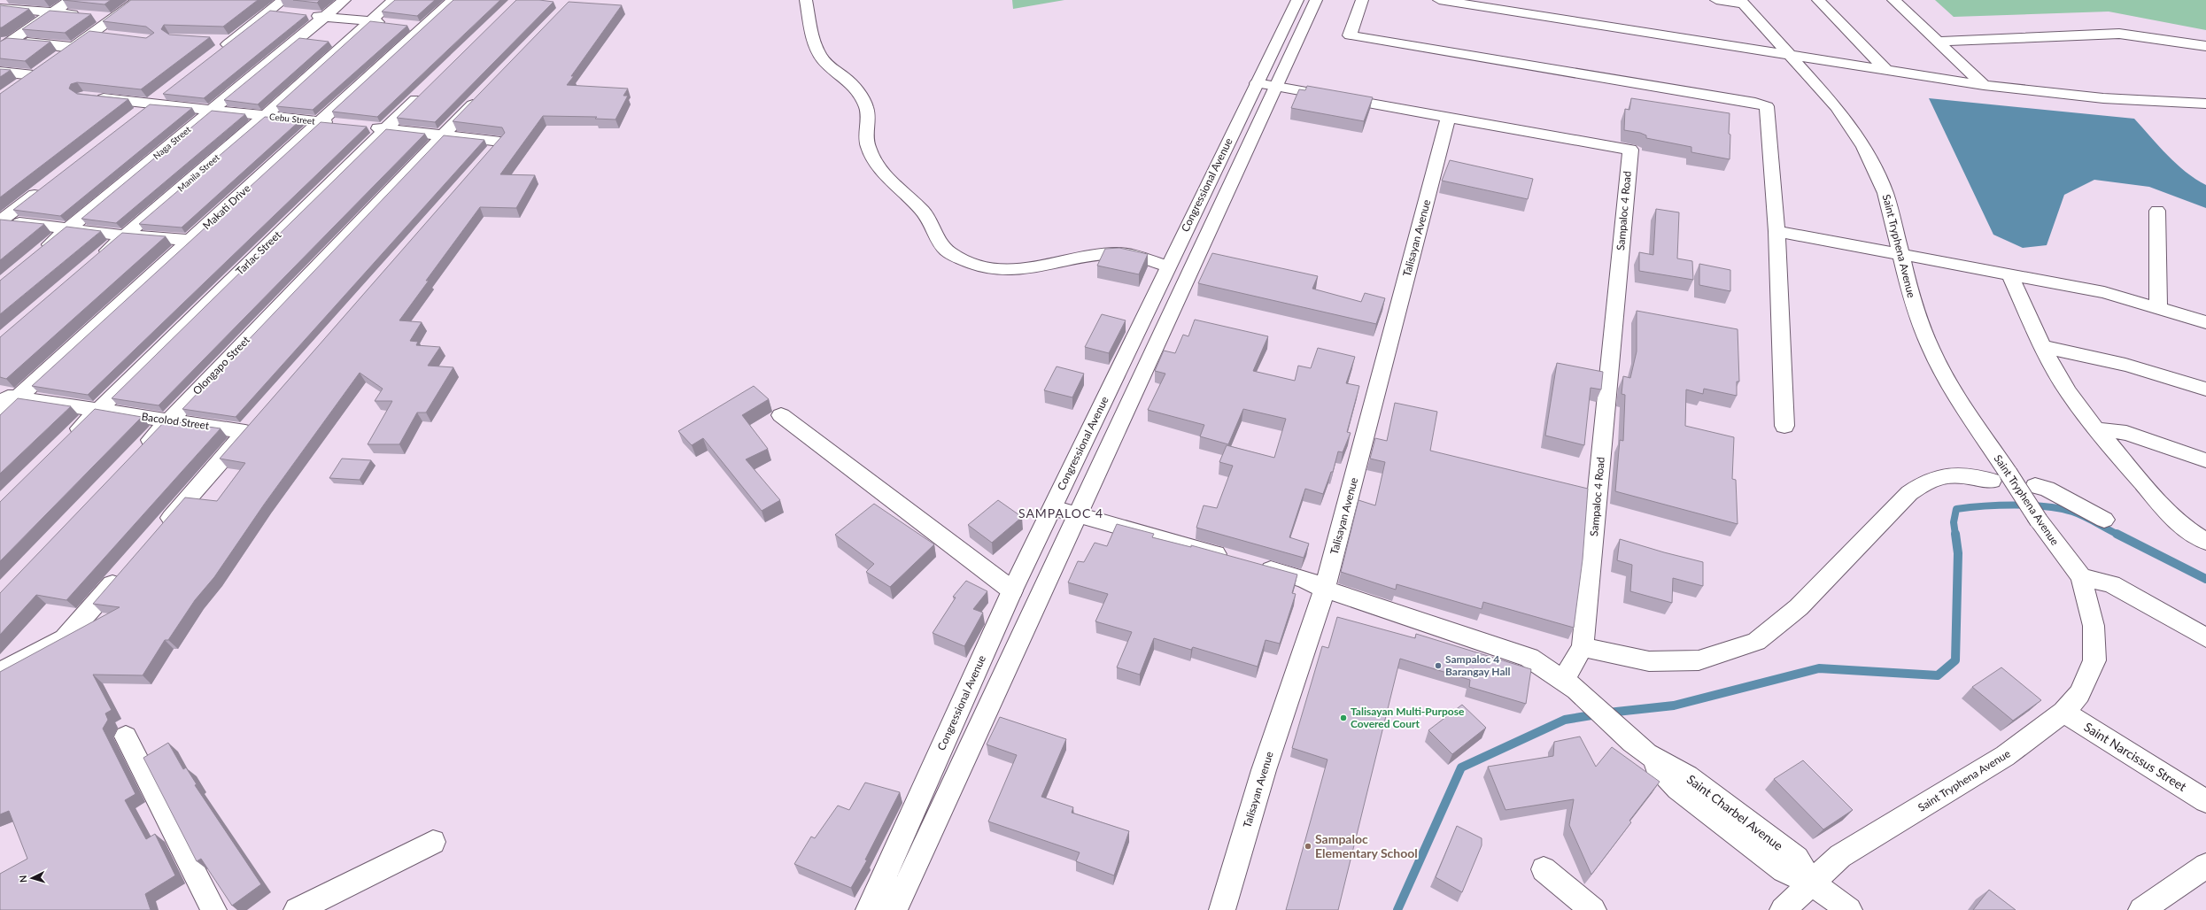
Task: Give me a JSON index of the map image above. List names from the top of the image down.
{
  "streets": {
    "street": [
      "Cebu Street",
      "Naga Street",
      "Manila Street",
      "Congressional Avenue",
      "Makati Drive",
      "Sampaloc 4 Road",
      "Talisayan Avenue",
      "Saint Tryphena Avenue",
      "Tarlac Street",
      "Olongapo Street",
      "Bacolod Street",
      "Saint Narcissus Street",
      "Saint Charbel Avenue"
    ]
  },
  "crossings": [
    ["Cebu Street", "Naga Street"],
    ["Cebu Street", "Manila Street"],
    ["Cebu Street", "Makati Drive"],
    ["Congressional Avenue", "Sampaloc 4 Road"],
    ["Makati Drive", "Bacolod Street"],
    ["Sampaloc 4 Road", "Talisayan Avenue"],
    ["Sampaloc 4 Road", "Saint Charbel Avenue"],
    ["Saint Tryphena Avenue", "Saint Narcissus Street"],
    ["Saint Tryphena Avenue", "Saint Charbel Avenue"],
    ["Tarlac Street", "Bacolod Street"],
    ["Olongapo Street", "Bacolod Street"]
  ],
  "districts": ["SAMPALOC 4"],
  "places": ["Sampaloc 4 Barangay Hall", "Talisayan Multi-Purpose Covered Court", "Sampaloc Elementary School"],
  "north": "left"
}
